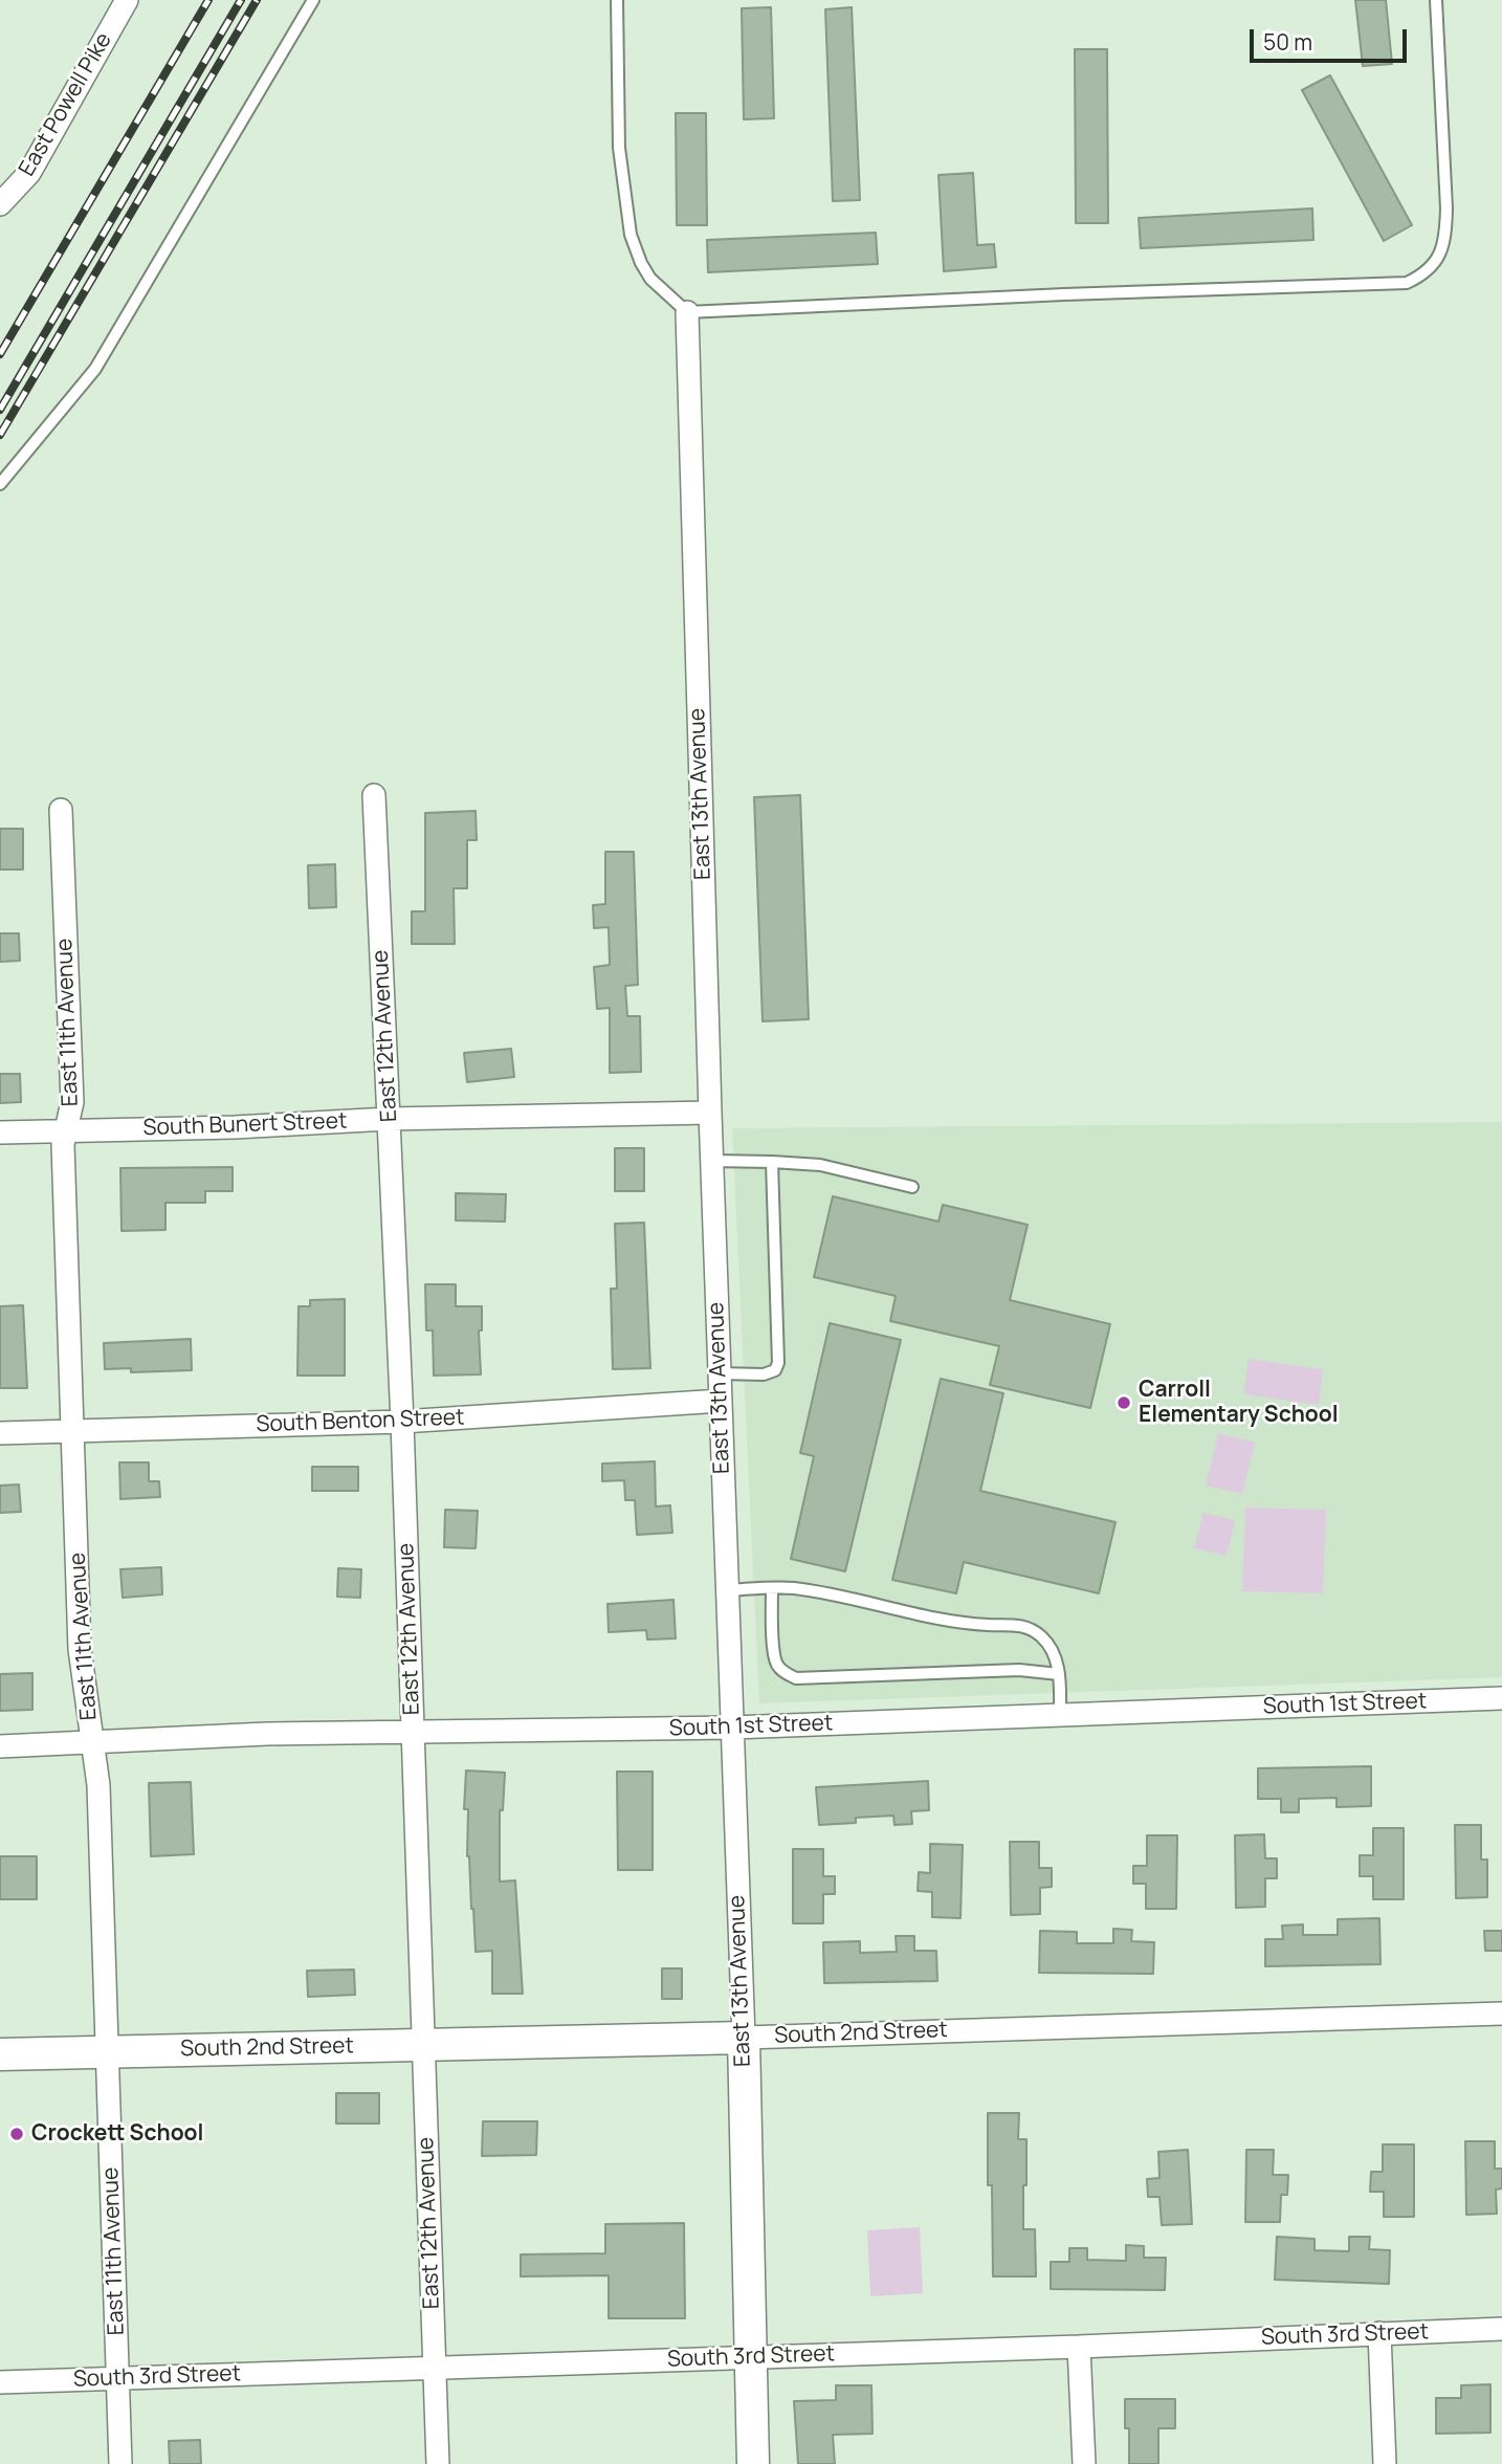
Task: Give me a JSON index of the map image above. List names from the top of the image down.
{
  "streets": {
    "street": [
      "East Powell Pike",
      "East 13th Avenue",
      "East 11th Avenue",
      "East 12th Avenue",
      "South Bunert Street",
      "South Benton Street",
      "South 1st Street",
      "South 2nd Street",
      "South 3rd Street"
    ]
  },
  "crossings": [
    ["East 13th Avenue", "South Bunert Street"],
    ["East 13th Avenue", "South Benton Street"],
    ["East 13th Avenue", "South 1st Street"],
    ["East 13th Avenue", "South 2nd Street"],
    ["East 13th Avenue", "South 3rd Street"],
    ["East 11th Avenue", "South Bunert Street"],
    ["East 11th Avenue", "South Benton Street"],
    ["East 11th Avenue", "South 1st Street"],
    ["East 11th Avenue", "South 2nd Street"],
    ["East 11th Avenue", "South 3rd Street"],
    ["East 12th Avenue", "South Bunert Street"],
    ["East 12th Avenue", "South Benton Street"],
    ["East 12th Avenue", "South 1st Street"],
    ["East 12th Avenue", "South 2nd Street"],
    ["East 12th Avenue", "South 3rd Street"]
  ],
  "places": ["Carroll Elementary School", "Crockett School"],
  "scale_bar": "50 m"
}
